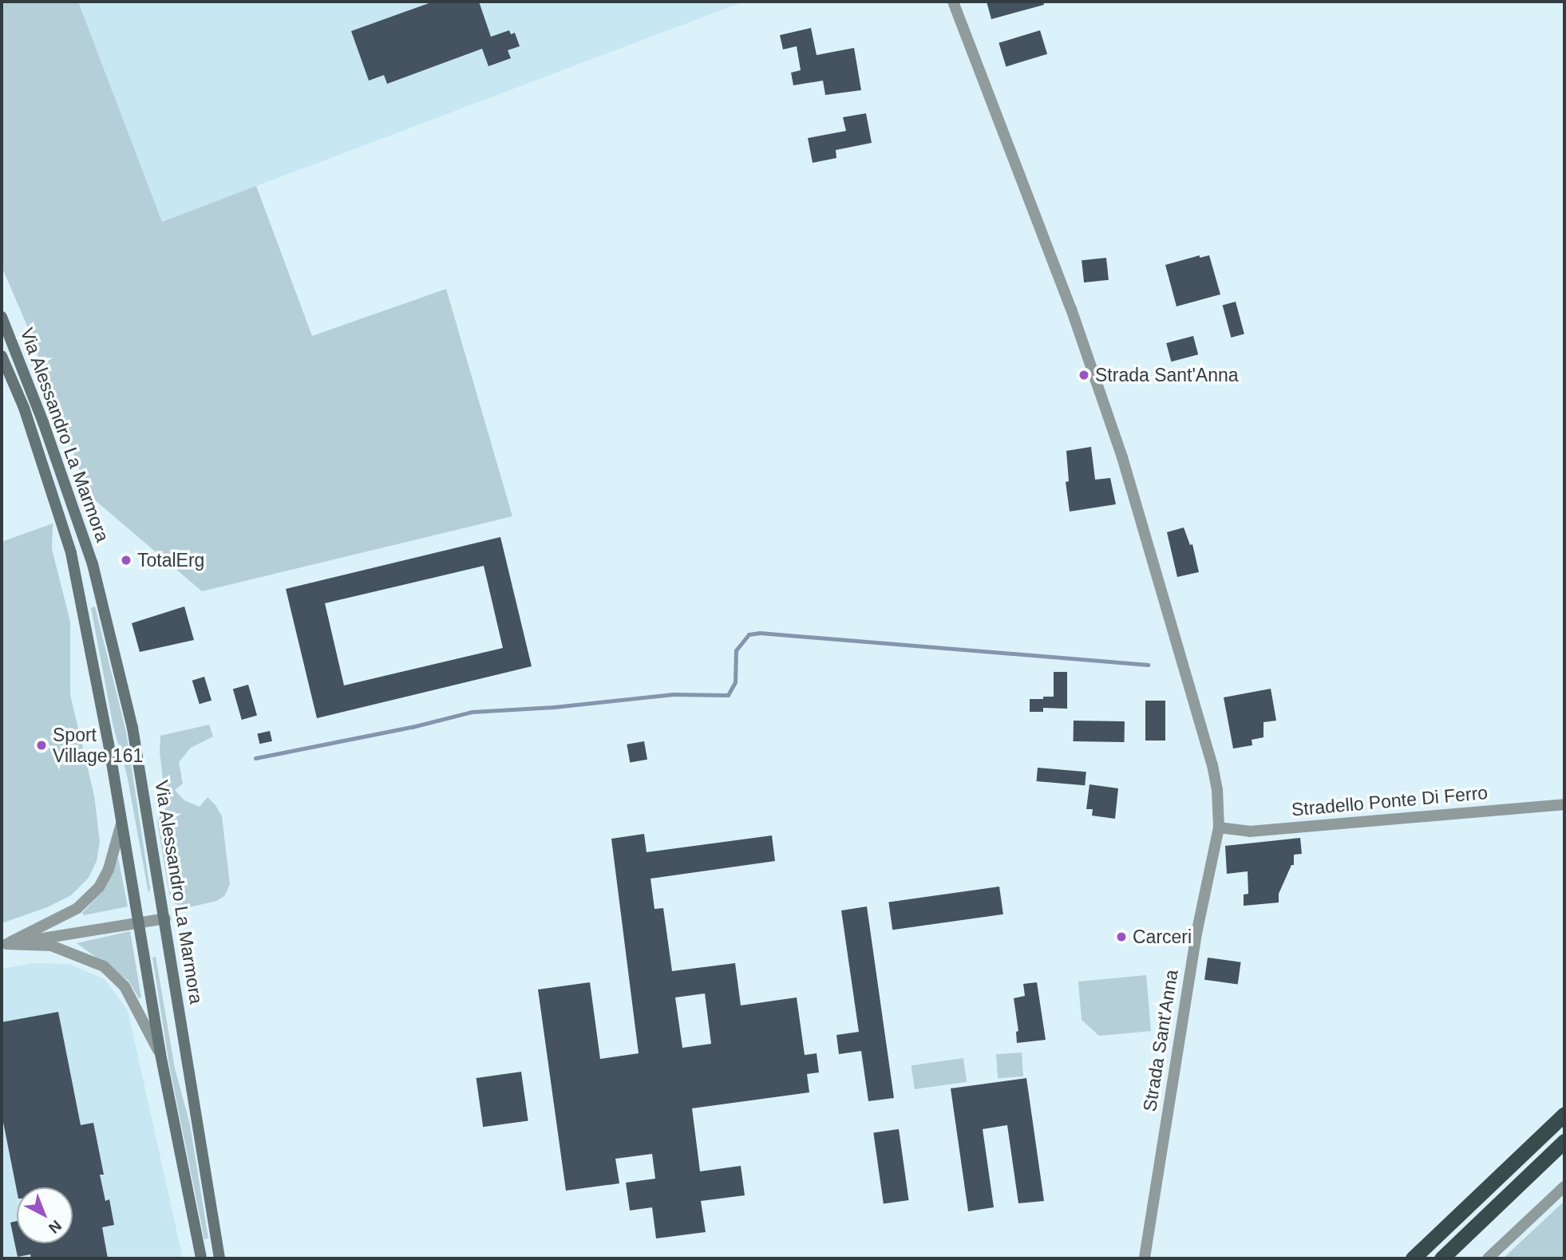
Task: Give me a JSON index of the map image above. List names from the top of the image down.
{
  "streets": {
    "main road": ["Via Alessandro La Marmora"],
    "street": ["Stradello Ponte Di Ferro", "Strada Sant'Anna"]
  },
  "crossings": [
    ["Stradello Ponte Di Ferro", "Strada Sant'Anna"]
  ],
  "places": [
    "Strada Sant'Anna",
    "TotalErg",
    "Sport Village 161",
    "Carceri"
  ],
  "north": "bottom right"
}
